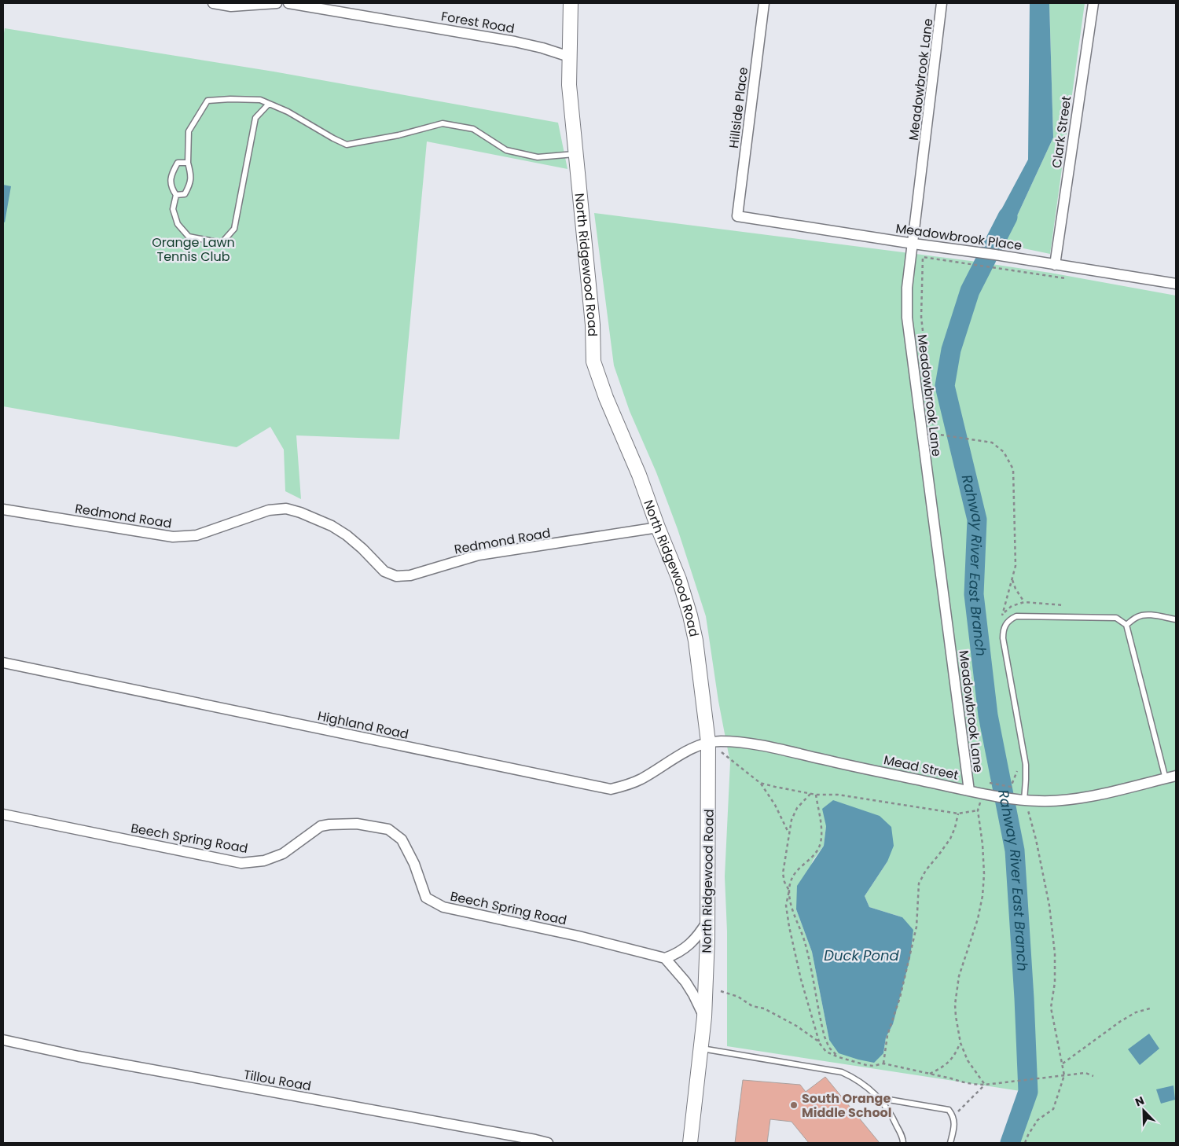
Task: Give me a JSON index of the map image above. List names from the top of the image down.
{
  "streets": {
    "street": [
      "Forest Road",
      "Meadowbrook Lane",
      "Hillside Place",
      "Clark Street",
      "Meadowbrook Place",
      "North Ridgewood Road",
      "Redmond Road",
      "Highland Road",
      "Mead Street",
      "Beech Spring Road",
      "Tillou Road"
    ]
  },
  "crossings": [
    ["Forest Road", "North Ridgewood Road"],
    ["Meadowbrook Lane", "Meadowbrook Place"],
    ["Meadowbrook Lane", "Mead Street"],
    ["Hillside Place", "Meadowbrook Place"],
    ["Clark Street", "Meadowbrook Place"],
    ["North Ridgewood Road", "Redmond Road"],
    ["North Ridgewood Road", "Highland Road"],
    ["North Ridgewood Road", "Mead Street"],
    ["Highland Road", "Mead Street"]
  ],
  "water": ["Rahway River East Branch", "Duck Pond"],
  "parks": ["Orange Lawn Tennis Club"],
  "places": ["South Orange Middle School"],
  "north": "top left"
}
